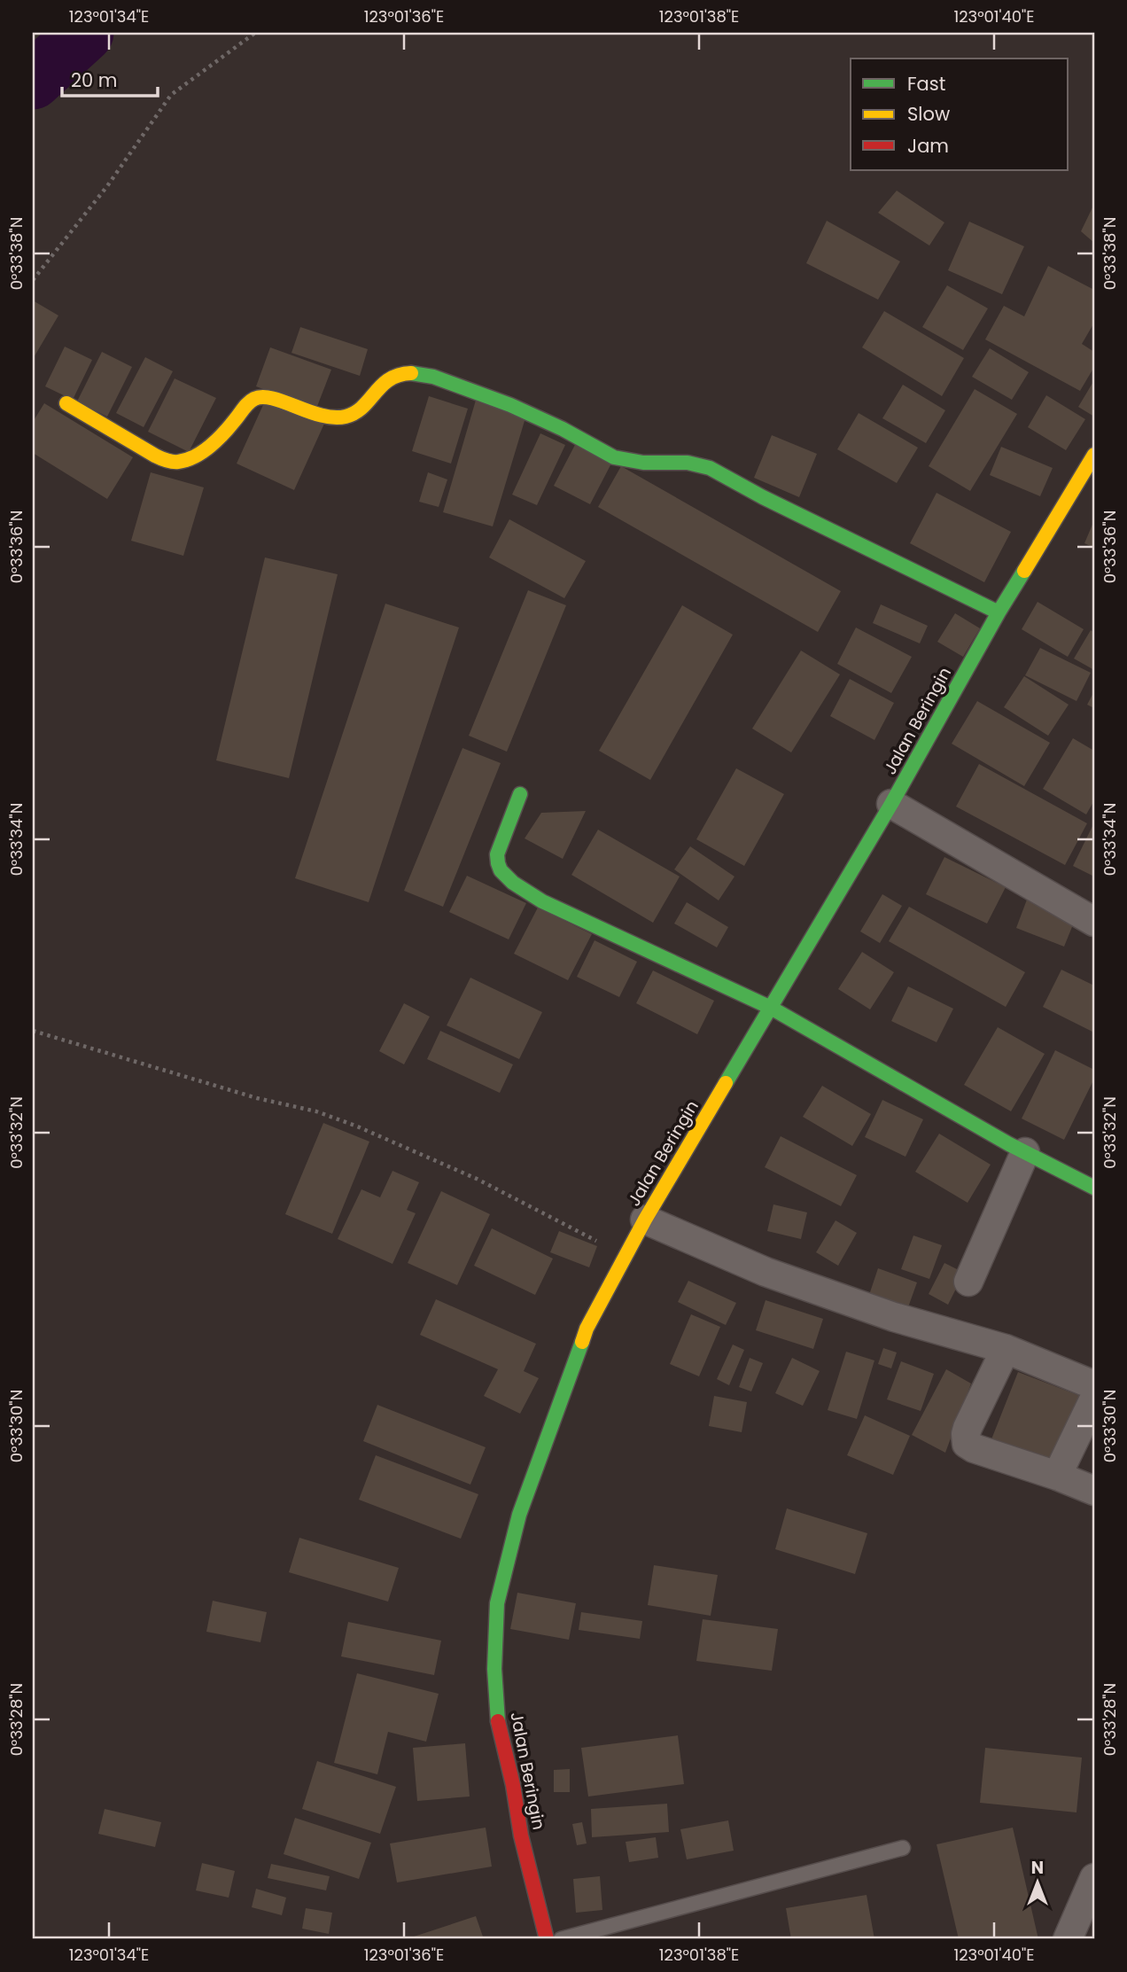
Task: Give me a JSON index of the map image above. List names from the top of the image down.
{
  "streets": {
    "street": ["Jalan Beringin"]
  },
  "legend": ["Fast", "Slow", "Jam"],
  "scale_bar": "20 m",
  "north": "top",
  "coordinates": [
    "123°01'34\"E",
    "123°01'36\"E",
    "123°01'38\"E",
    "123°01'40\"E",
    "0°33'38\"N",
    "0°33'36\"N",
    "0°33'34\"N",
    "0°33'32\"N",
    "0°33'30\"N",
    "0°33'28\"N"
  ]
}
